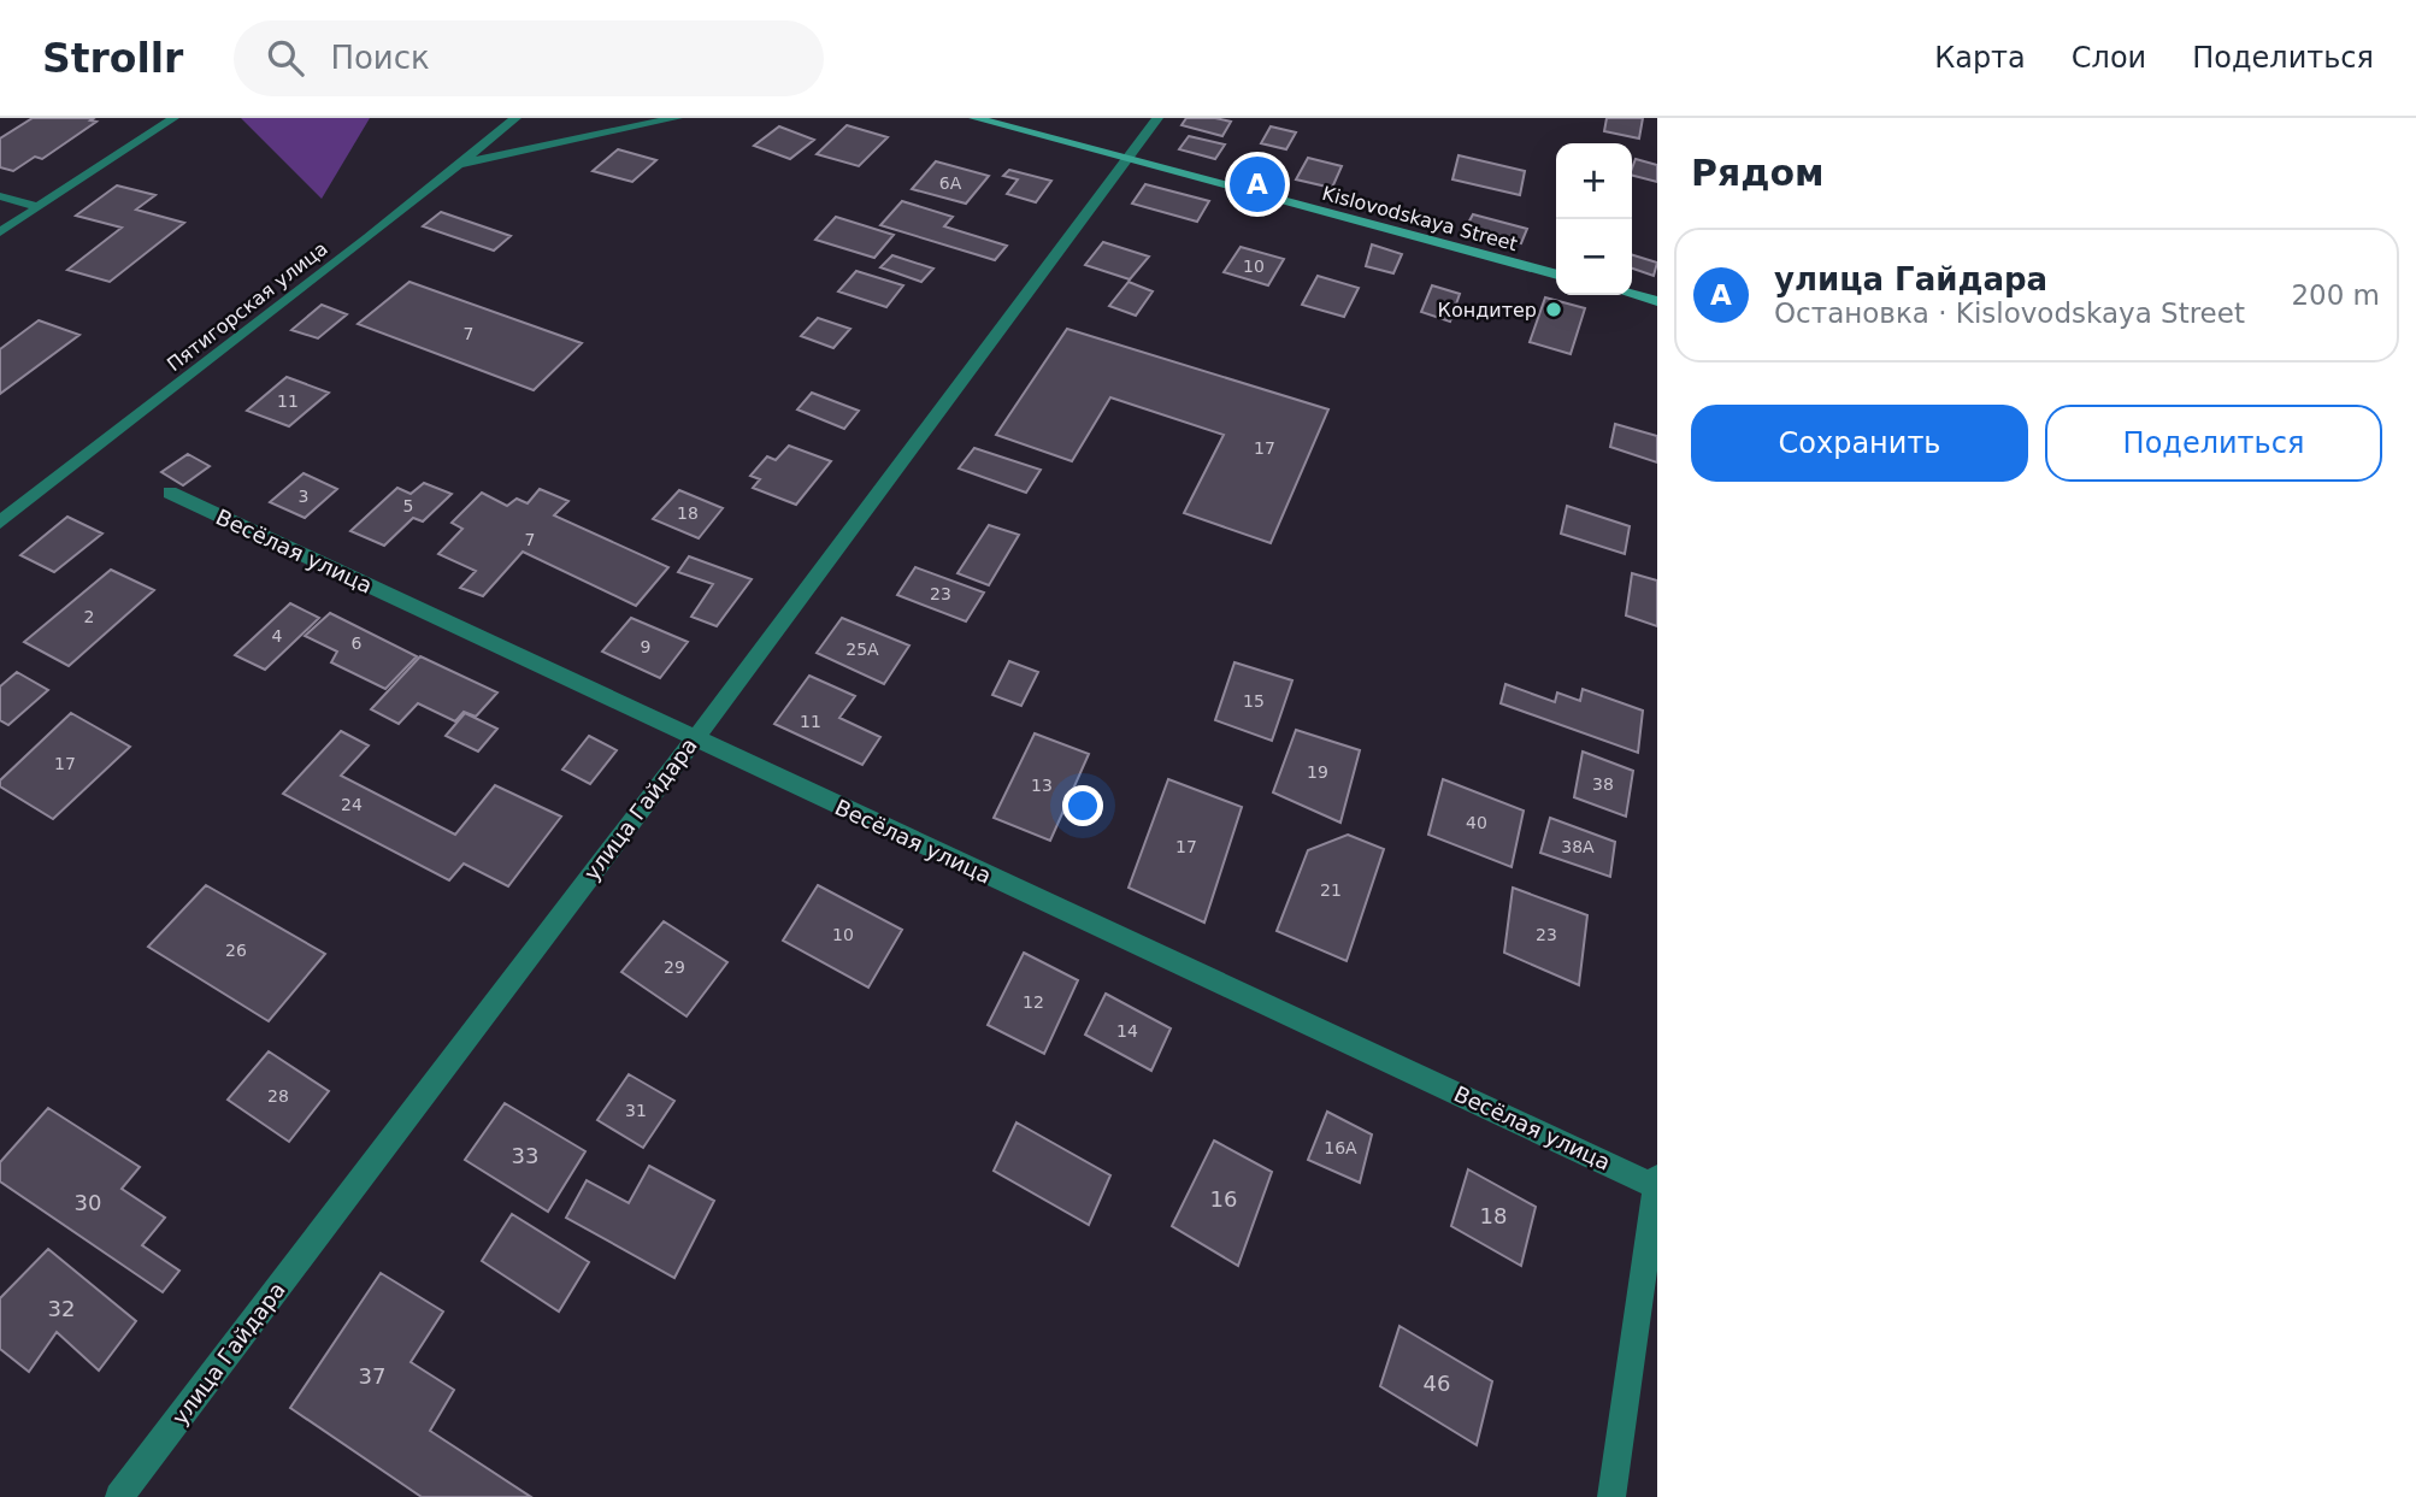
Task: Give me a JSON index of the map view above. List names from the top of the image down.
{
  "streets": {
    "main road": ["Kislovodskaya Street"],
    "street": ["Пятигорская улица", "Весёлая улица", "улица Гайдара"]
  },
  "crossings": [
    ["Kislovodskaya Street", "улица Гайдара"],
    ["Весёлая улица", "улица Гайдара"]
  ],
  "places": ["Кондитер"],
  "house_numbers": [
    "6А",
    "10",
    "7",
    "11",
    "17",
    "3",
    "5",
    "18",
    "7",
    "23",
    "2",
    "4",
    "6",
    "9",
    "25А",
    "15",
    "11",
    "17",
    "19",
    "38",
    "13",
    "24",
    "40",
    "17",
    "38А",
    "21",
    "10",
    "23",
    "26",
    "29",
    "12",
    "14",
    "28",
    "31",
    "16А",
    "33",
    "16",
    "30",
    "18",
    "32",
    "37",
    "46"
  ],
  "page": {
    "header": "Strollr",
    "search": "Поиск",
    "nav": ["Карта", "Слои", "Поделиться"],
    "heading": "Рядом",
    "map_buttons": ["+", "−"],
    "pins": "A",
    "list": [
      {
        "mark": "A",
        "name": "улица Гайдара",
        "note": "Остановка · Kislovodskaya Street",
        "value": "200 m"
      }
    ],
    "buttons": ["Сохранить", "Поделиться"]
  }
}
